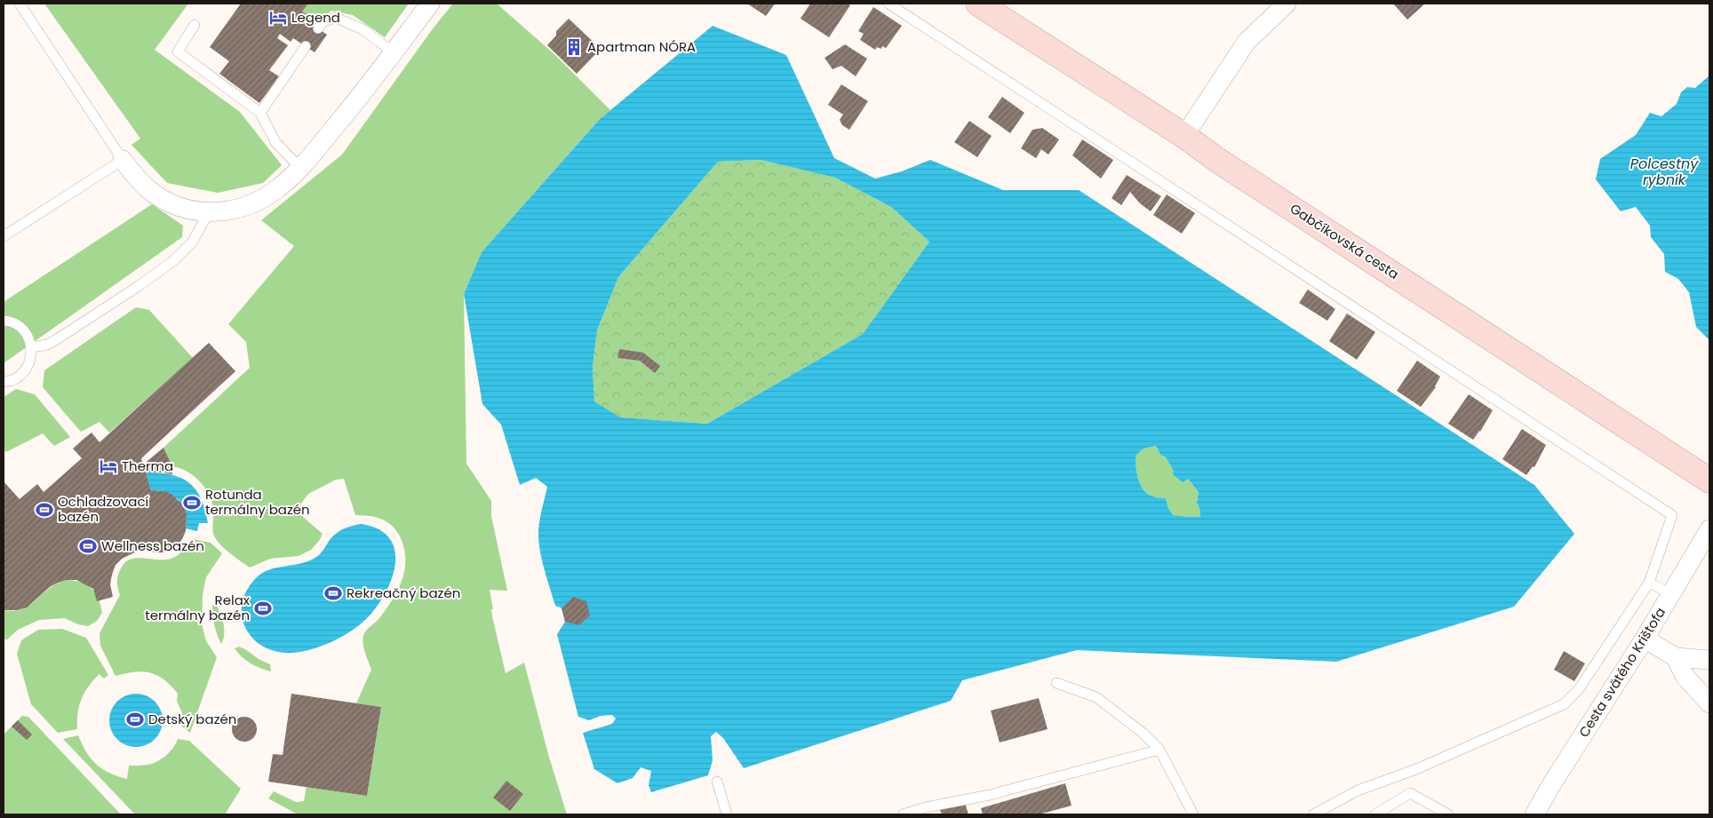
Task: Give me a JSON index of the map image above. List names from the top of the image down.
{
  "streets": {
    "main road": ["Gabčíkovská cesta"],
    "street": ["Cesta svätého Krištofa"]
  },
  "water": ["Polcestný rybník"],
  "places": {
    "hotel": ["Legend", "Therma"],
    "building": ["Apartman NÓRA"],
    "sports": [
      "Rotunda termálny bazén",
      "Ochladzovací bazén",
      "Wellness bazén",
      "Rekreačný bazén",
      "Relax termálny bazén",
      "Detský bazén"
    ]
  }
}
